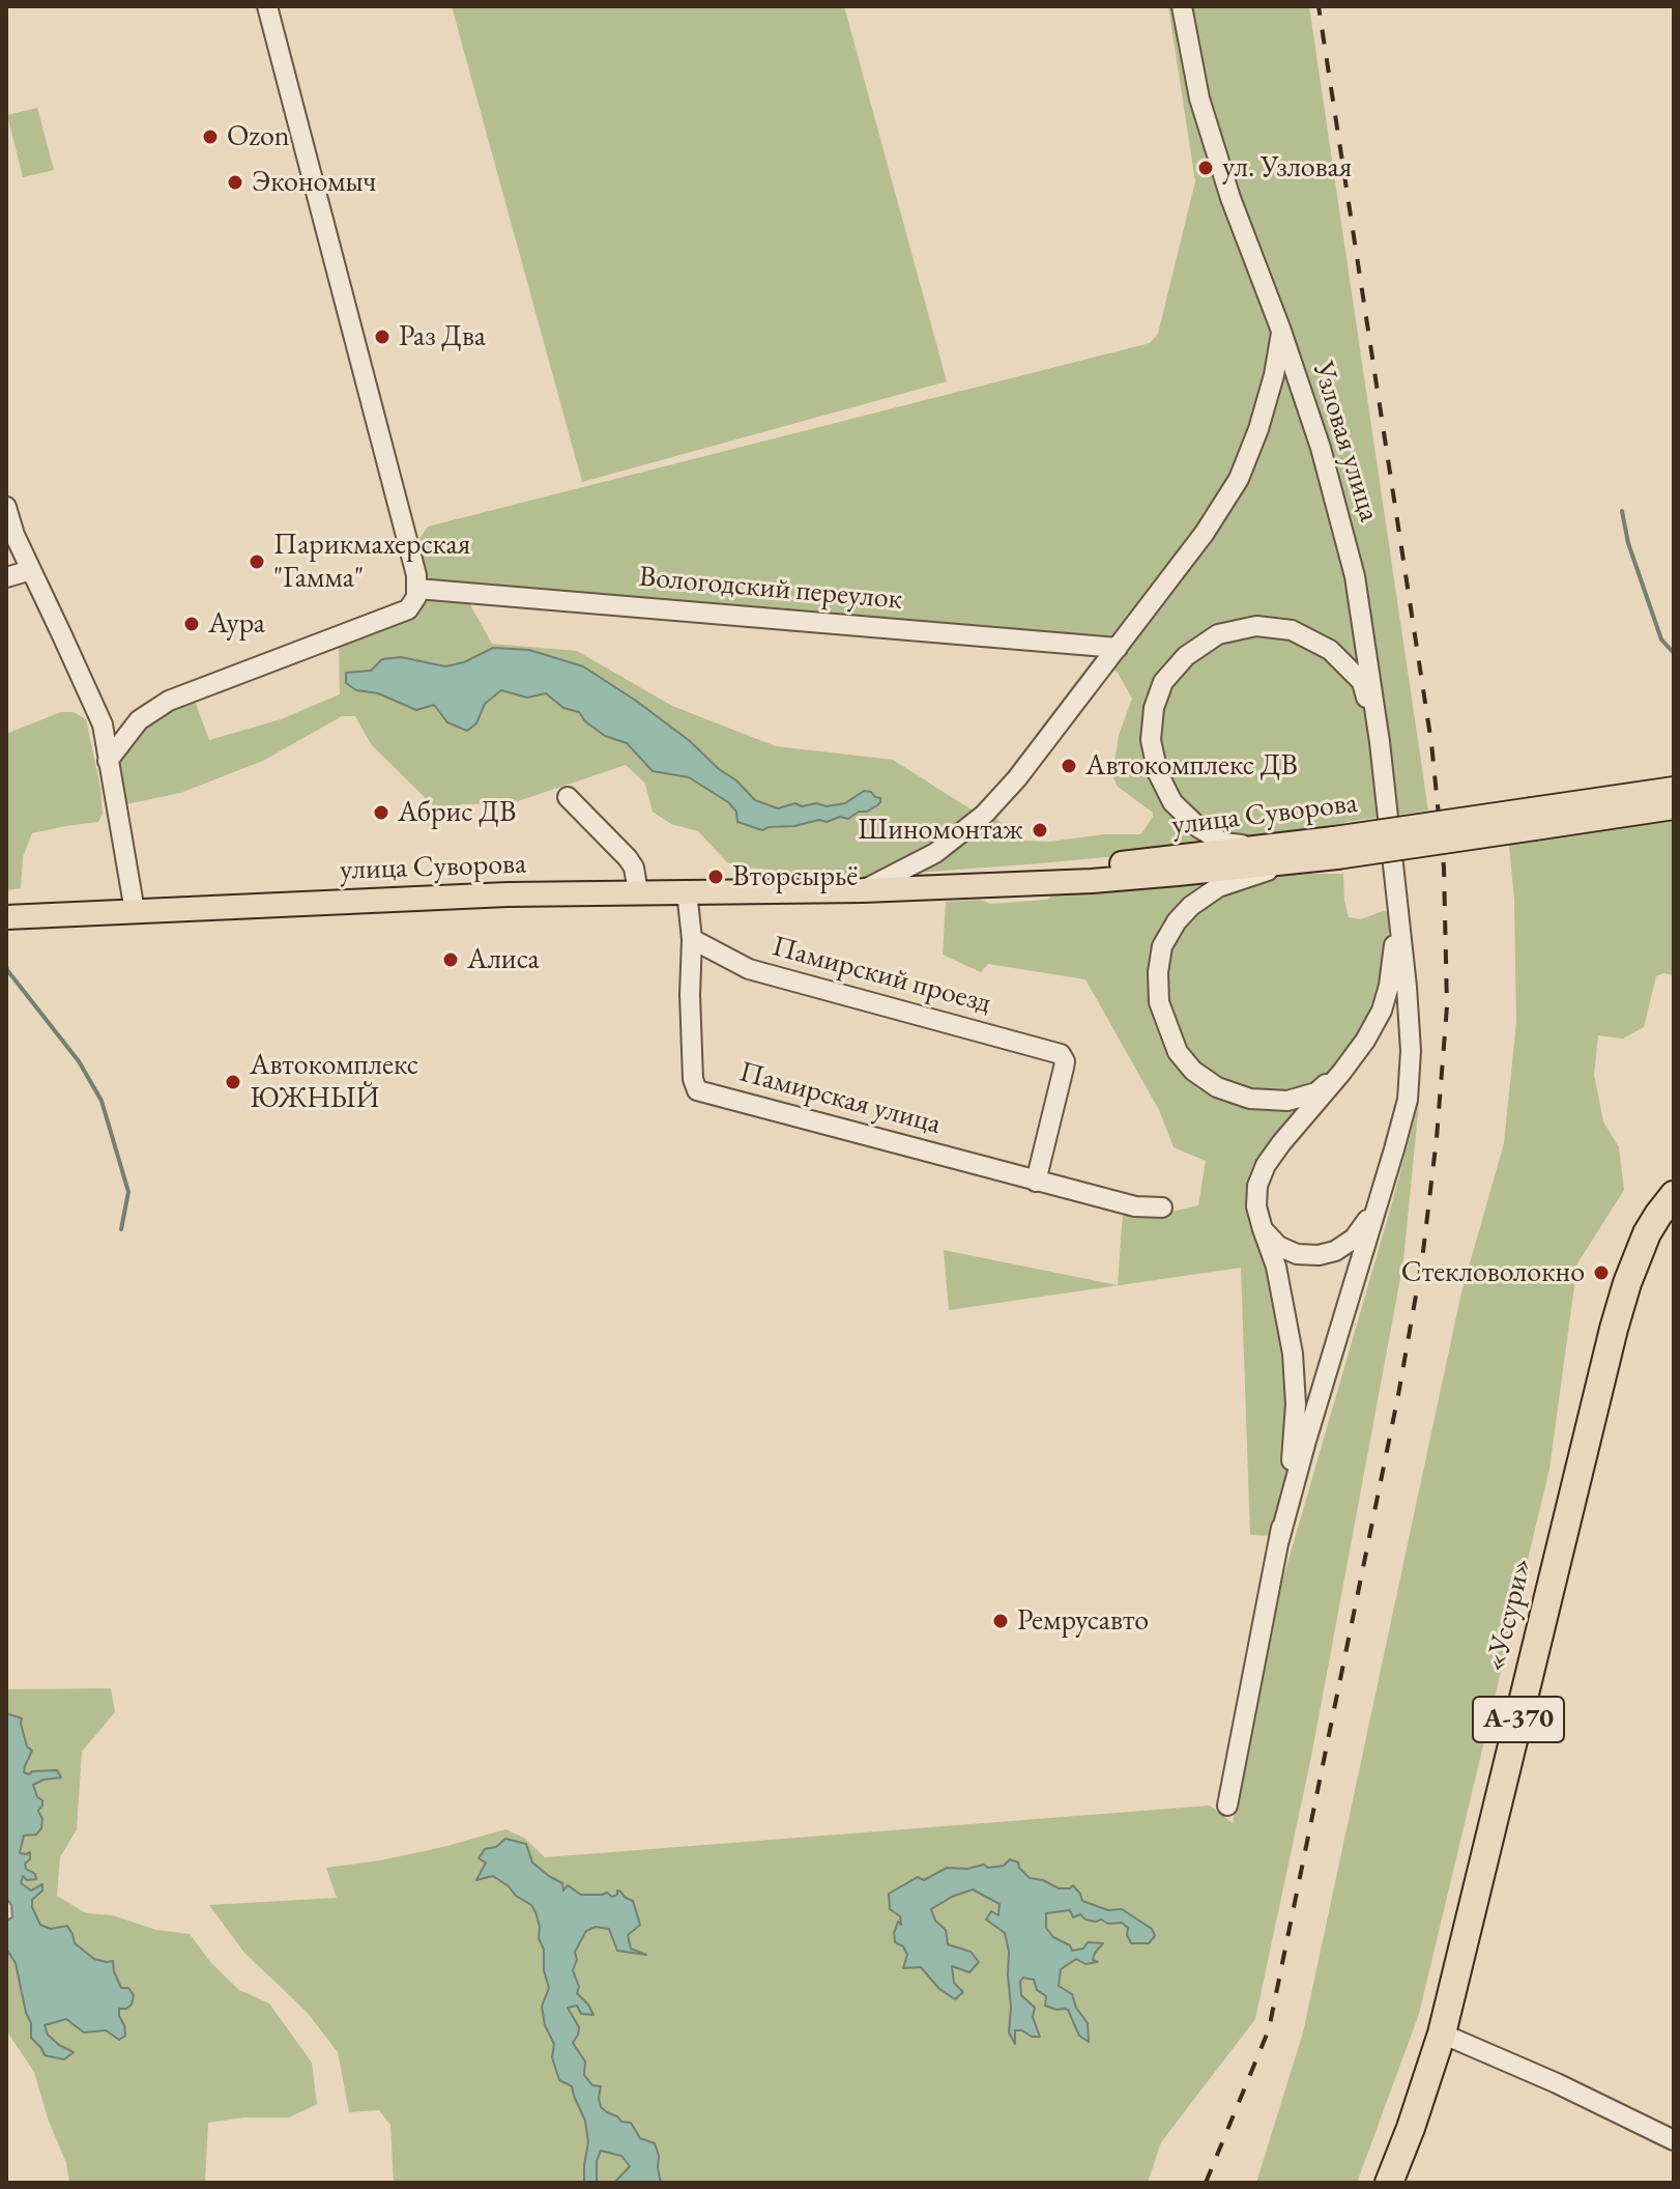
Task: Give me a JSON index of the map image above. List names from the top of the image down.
{
  "streets": {
    "highway": ["«Уссури»", "А-370"],
    "main road": ["улица Суворова"],
    "street": [
      "Узловая улица",
      "Вологодский переулок",
      "Памирский проезд",
      "Памирская улица"
    ]
  },
  "crossings": [
    ["улица Суворова", "Памирская улица"],
    ["Памирский проезд", "Памирская улица"]
  ],
  "places": [
    "Ozon",
    "ул. Узловая",
    "Экономыч",
    "Раз Два",
    "Парикмахерская \"Гамма\"",
    "Аура",
    "Автокомплекс ДВ",
    "Абрис ДВ",
    "Шиномонтаж",
    "Вторсырьё",
    "Алиса",
    "Автокомплекс ЮЖНЫЙ",
    "Стекловолокно",
    "Ремрусавто"
  ]
}
